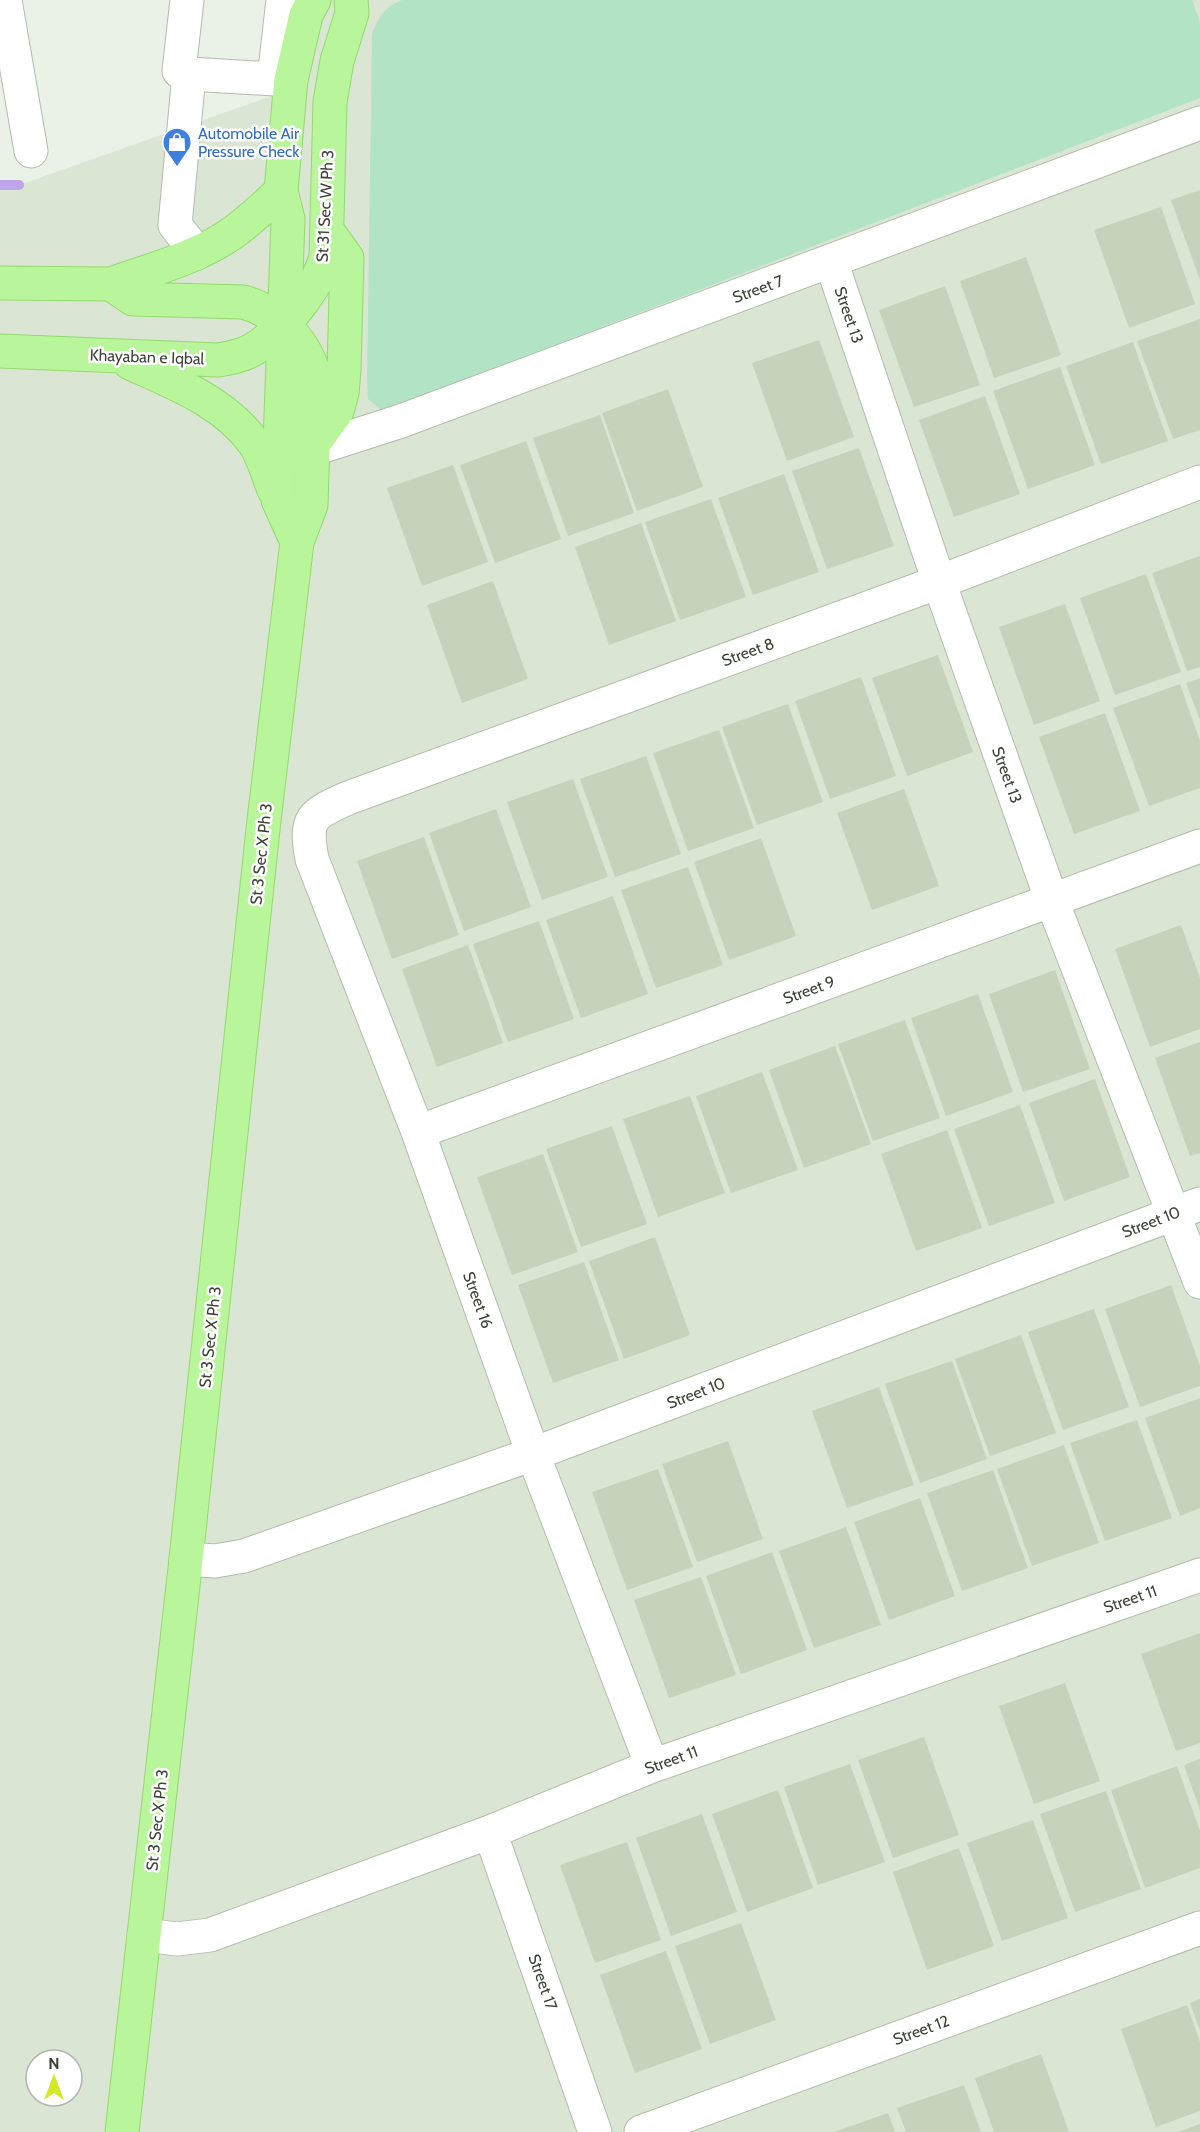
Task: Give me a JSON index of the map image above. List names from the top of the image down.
{
  "streets": {
    "main road": ["St 31 Sec W Ph 3", "Khayaban e Iqbal", "St 3 Sec X Ph 3"],
    "street": [
      "Street 7",
      "Street 13",
      "Street 8",
      "Street 9",
      "Street 10",
      "Street 16",
      "Street 11",
      "Street 17",
      "Street 12"
    ]
  },
  "crossings": [
    ["St 31 Sec W Ph 3", "Khayaban e Iqbal"],
    ["St 31 Sec W Ph 3", "St 3 Sec X Ph 3"],
    ["Street 7", "Street 13"],
    ["Street 7", "St 3 Sec X Ph 3"],
    ["Street 13", "Street 8"],
    ["Street 13", "Street 9"],
    ["Street 13", "Street 10"],
    ["Khayaban e Iqbal", "St 3 Sec X Ph 3"],
    ["Street 8", "Street 16"],
    ["St 3 Sec X Ph 3", "Street 10"],
    ["St 3 Sec X Ph 3", "Street 11"],
    ["Street 9", "Street 16"],
    ["Street 10", "Street 16"],
    ["Street 16", "Street 11"],
    ["Street 11", "Street 17"]
  ],
  "places": {
    "shop": ["Automobile Air Pressure Check"]
  },
  "north": "top"
}
